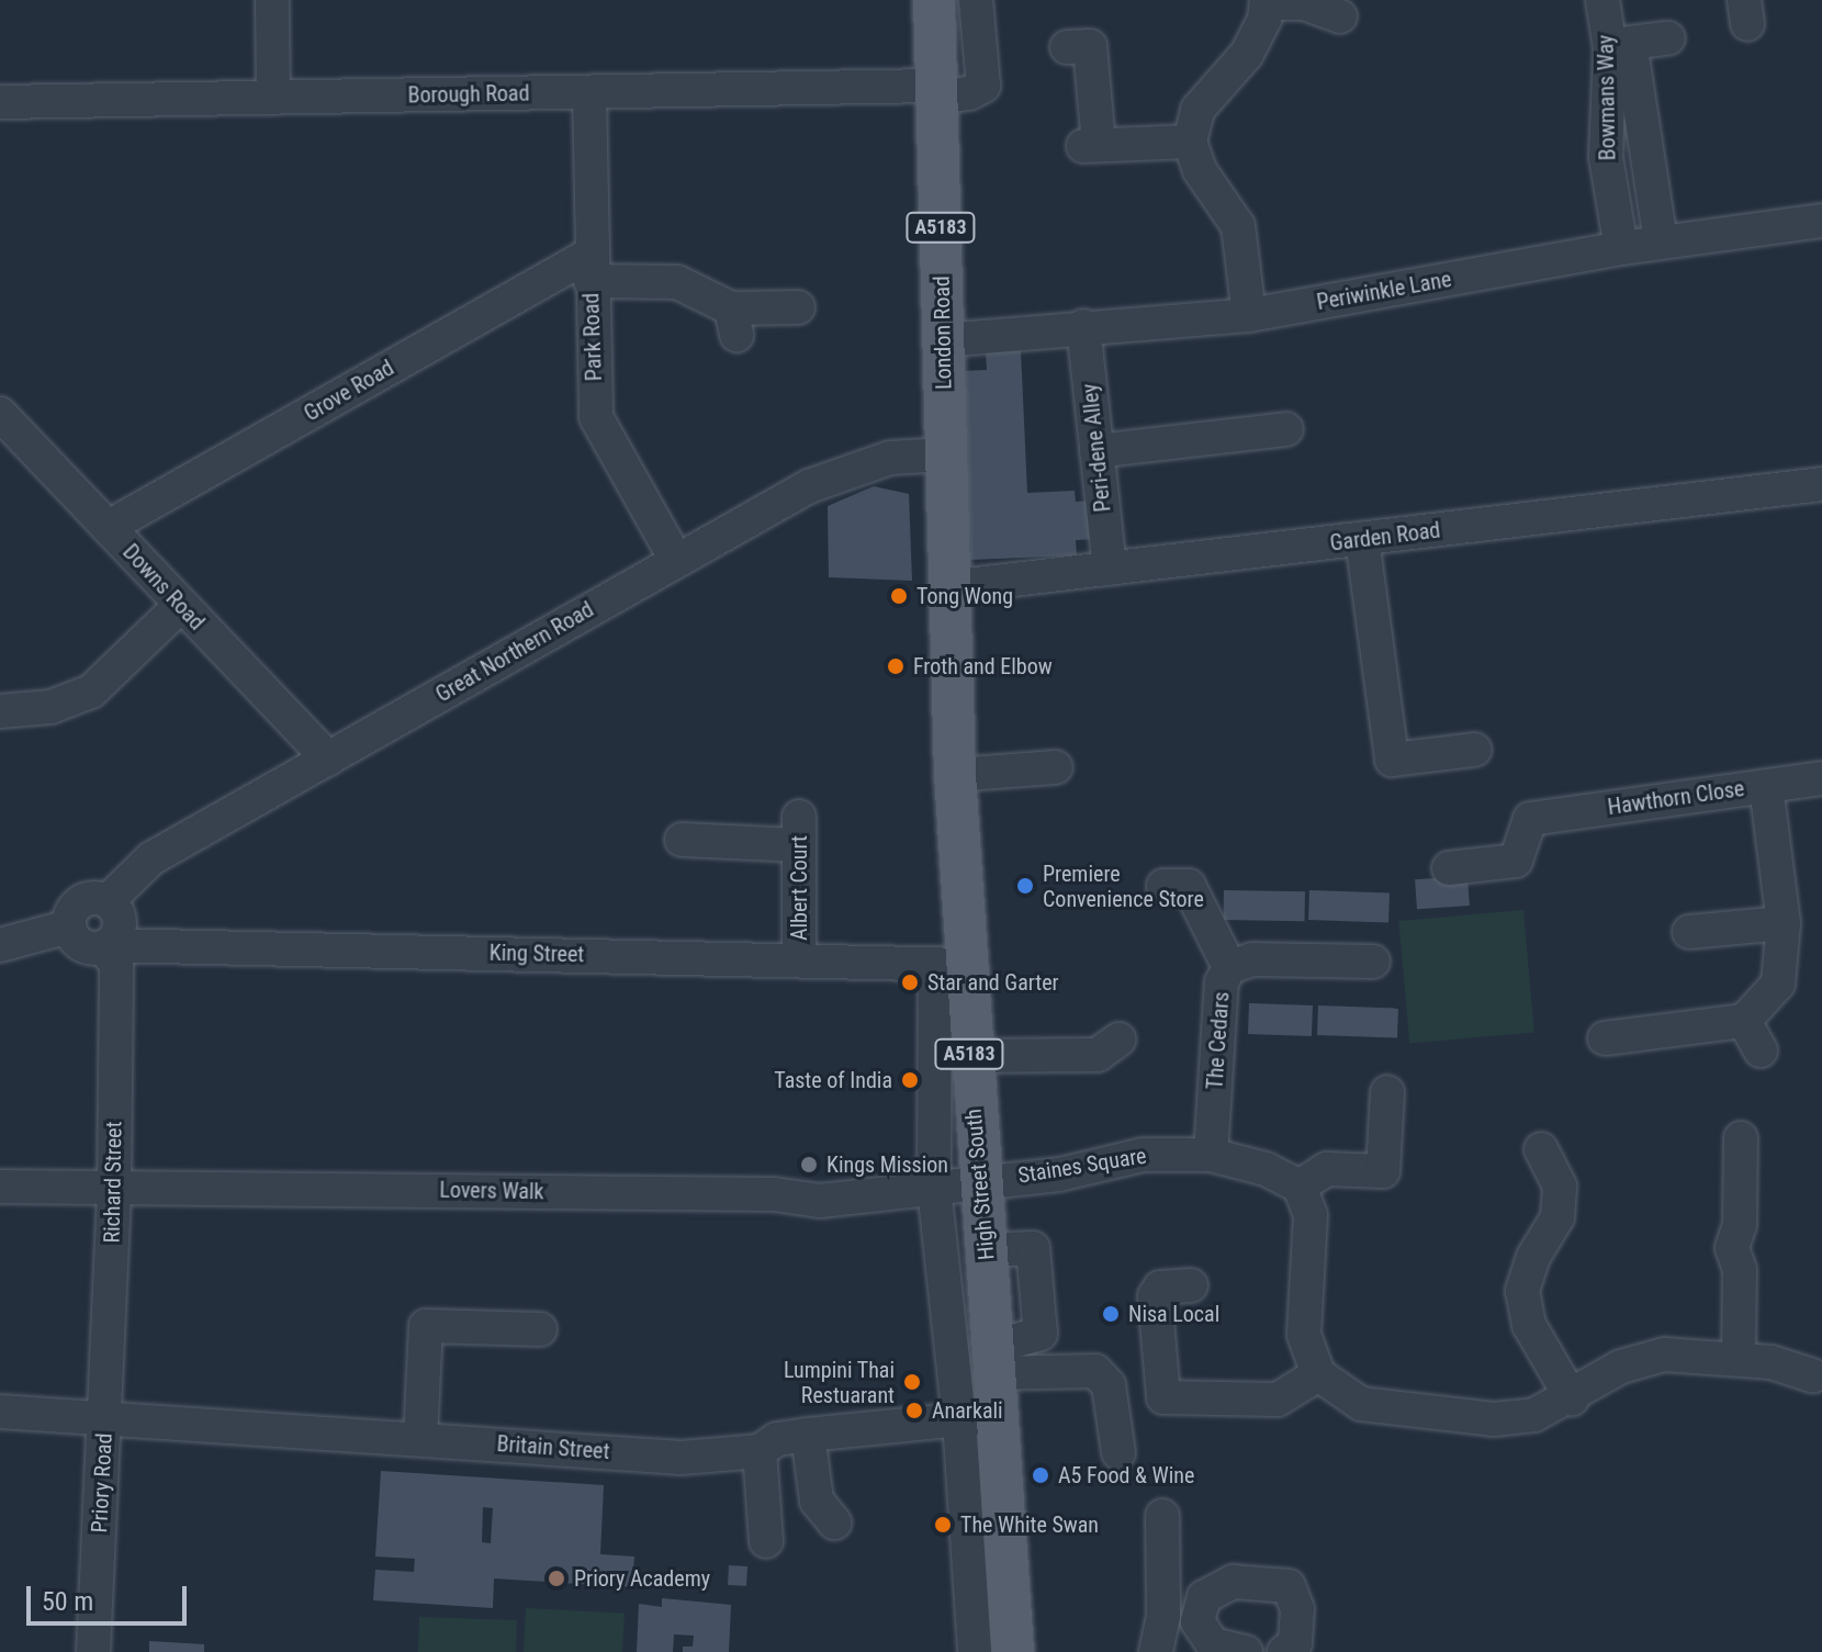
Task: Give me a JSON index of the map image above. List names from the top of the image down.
{
  "streets": {
    "main road": ["A5183", "London Road", "High Street South"],
    "street": [
      "Borough Road",
      "Bowmans Way",
      "Periwinkle Lane",
      "Park Road",
      "Grove Road",
      "Peri-dene Alley",
      "Garden Road",
      "Downs Road",
      "Great Northern Road",
      "Hawthorn Close",
      "Albert Court",
      "King Street",
      "The Cedars",
      "Staines Square",
      "Richard Street",
      "Lovers Walk",
      "Britain Street",
      "Priory Road"
    ]
  },
  "crossings": [
    ["Borough Road", "London Road"],
    ["Borough Road", "Park Road"],
    ["Bowmans Way", "Periwinkle Lane"],
    ["Periwinkle Lane", "London Road"],
    ["Periwinkle Lane", "Peri-dene Alley"],
    ["London Road", "Great Northern Road"],
    ["London Road", "High Street South"],
    ["Park Road", "Grove Road"],
    ["Park Road", "Great Northern Road"],
    ["Grove Road", "Downs Road"],
    ["Peri-dene Alley", "Garden Road"],
    ["Garden Road", "High Street South"],
    ["Downs Road", "Great Northern Road"],
    ["Great Northern Road", "King Street"],
    ["Great Northern Road", "Richard Street"],
    ["Great Northern Road", "High Street South"],
    ["Albert Court", "King Street"],
    ["King Street", "Richard Street"],
    ["King Street", "High Street South"],
    ["The Cedars", "Staines Square"],
    ["Staines Square", "High Street South"],
    ["Staines Square", "Lovers Walk"],
    ["Richard Street", "Lovers Walk"],
    ["Richard Street", "Britain Street"],
    ["Richard Street", "Priory Road"],
    ["High Street South", "Lovers Walk"],
    ["High Street South", "Britain Street"],
    ["Britain Street", "Priory Road"]
  ],
  "places": [
    "Tong Wong",
    "Froth and Elbow",
    "Premiere Convenience Store",
    "Star and Garter",
    "Taste of India",
    "Kings Mission",
    "Nisa Local",
    "Lumpini Thai Restuarant",
    "Anarkali",
    "A5 Food & Wine",
    "The White Swan",
    "Priory Academy"
  ],
  "scale_bar": "50 m"
}
